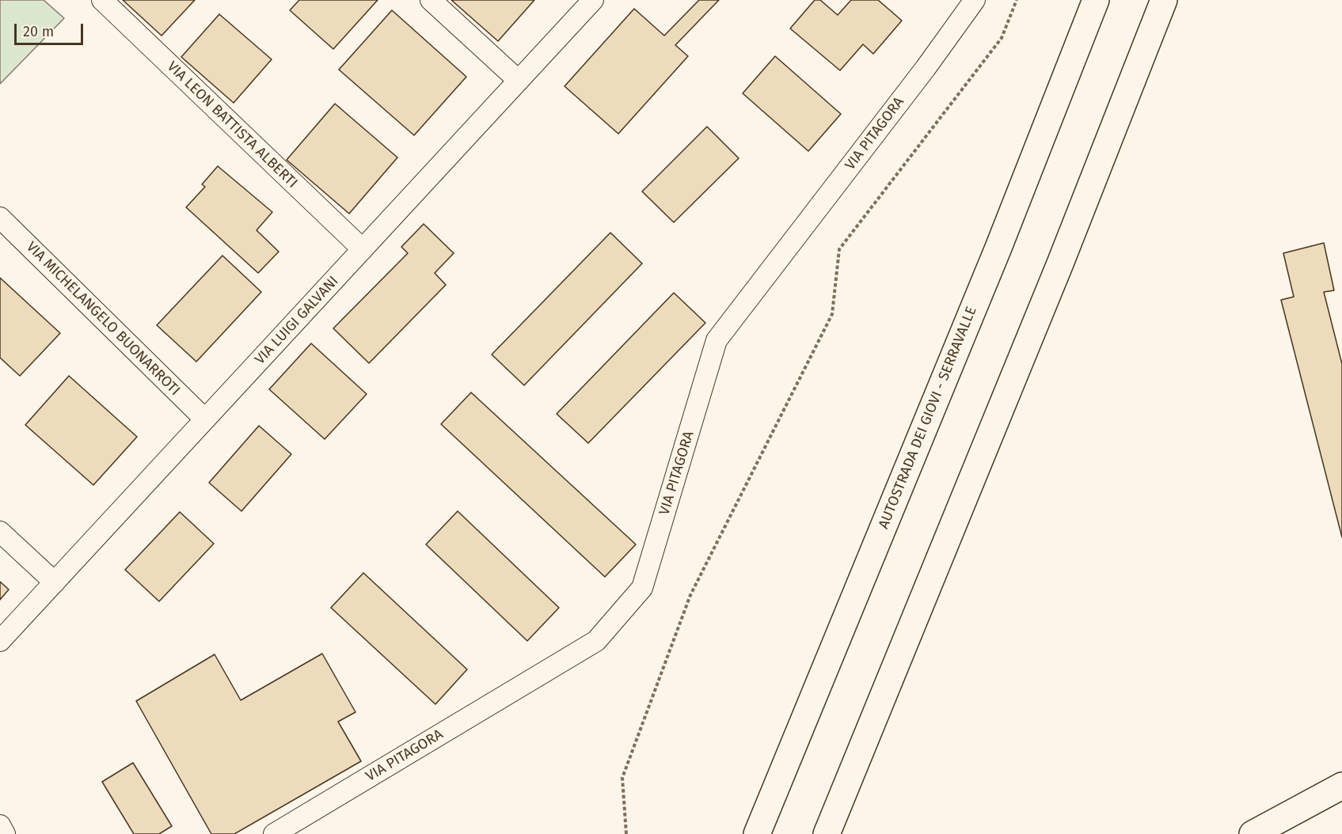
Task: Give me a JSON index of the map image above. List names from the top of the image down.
{
  "streets": {
    "main road": ["AUTOSTRADA DEI GIOVI - SERRAVALLE"],
    "street": [
      "VIA LEON BATTISTA ALBERTI",
      "VIA PITAGORA",
      "VIA MICHELANGELO BUONARROTI",
      "VIA LUIGI GALVANI"
    ]
  },
  "crossings": [
    ["VIA LEON BATTISTA ALBERTI", "VIA LUIGI GALVANI"],
    ["VIA MICHELANGELO BUONARROTI", "VIA LUIGI GALVANI"]
  ],
  "scale_bar": "20 m"
}
